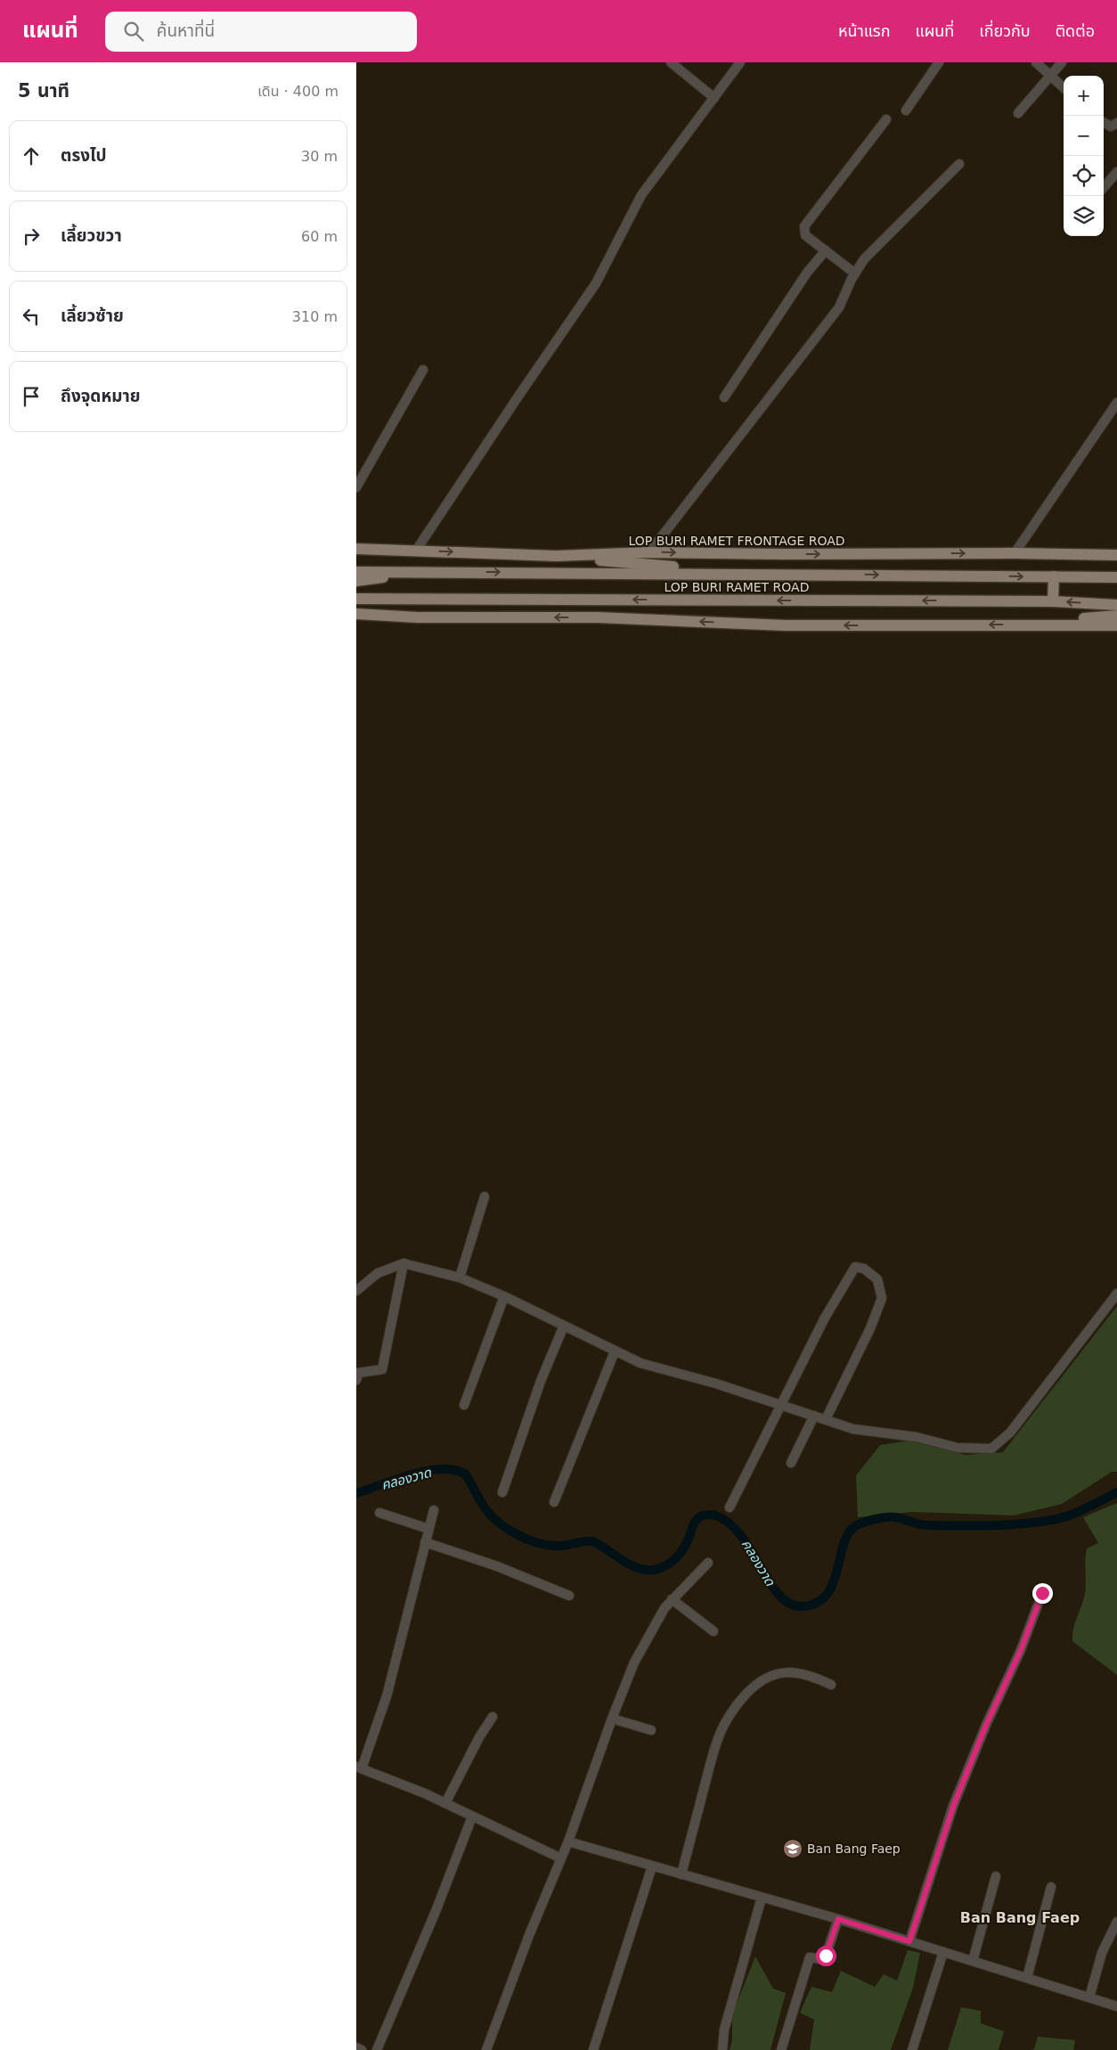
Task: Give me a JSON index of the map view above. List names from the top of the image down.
{
  "streets": {
    "main road": ["LOP BURI RAMET FRONTAGE ROAD", "LOP BURI RAMET ROAD"]
  },
  "districts": ["Ban Bang Faep"],
  "water": ["คลองวาด"],
  "places": {
    "school or university": ["Ban Bang Faep"]
  },
  "page": {
    "header": "แผนที่",
    "search": "ค้นหาที่นี่",
    "nav": [
      "หน้าแรก",
      "แผนที่",
      "เกี่ยวกับ",
      "ติดต่อ"
    ],
    "heading": ["5 นาที", "เดิน · 400 m"],
    "map_buttons": ["+", "−"],
    "list": [
      ["ตรงไป", "30 m"],
      ["เลี้ยวขวา", "60 m"],
      ["เลี้ยวซ้าย", "310 m"],
      "ถึงจุดหมาย"
    ]
  }
}
